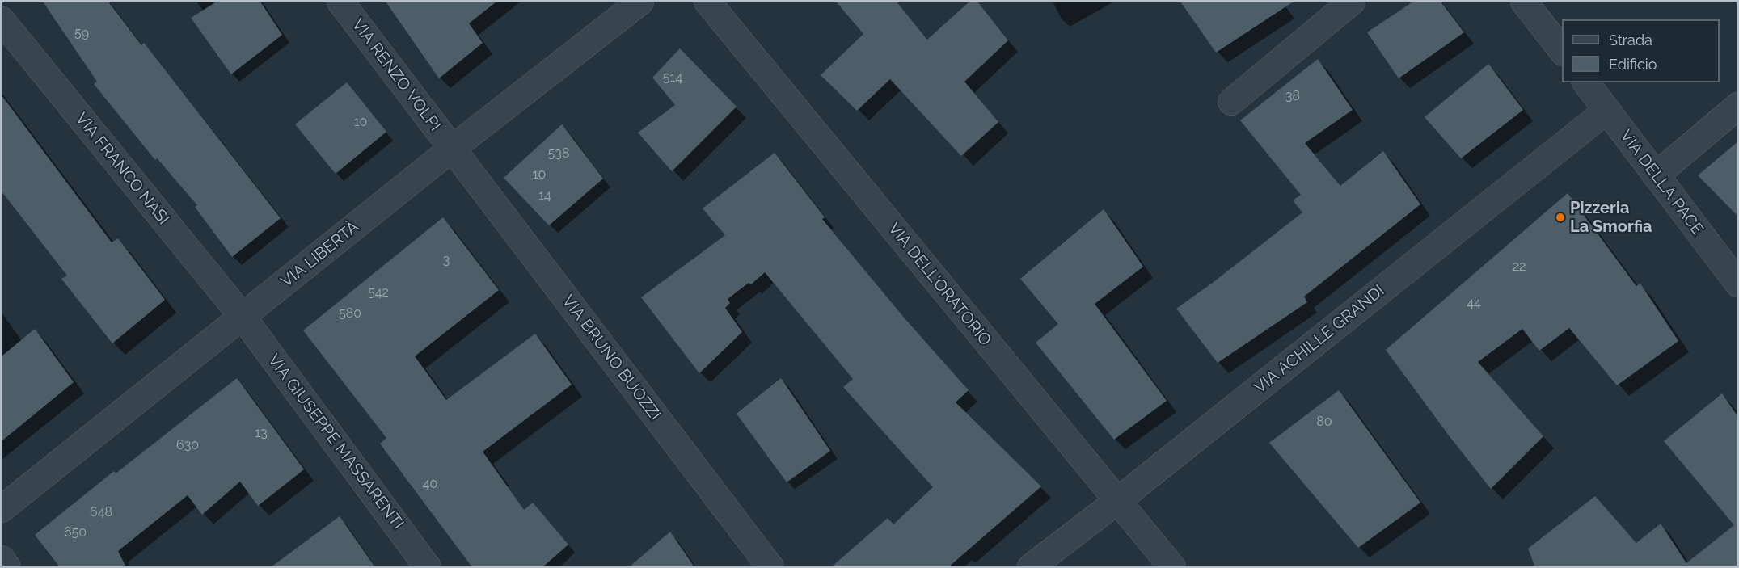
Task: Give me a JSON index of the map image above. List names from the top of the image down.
{
  "streets": {
    "street": [
      "VIA RENZO VOLPI",
      "VIA FRANCO NASI",
      "VIA DELLA PACE",
      "VIA LIBERTÀ",
      "VIA DELL'ORATORIO",
      "VIA ACHILLE GRANDI",
      "VIA BRUNO BUOZZI",
      "VIA GIUSEPPE MASSARENTI"
    ]
  },
  "crossings": [
    ["VIA RENZO VOLPI", "VIA LIBERTÀ"],
    ["VIA RENZO VOLPI", "VIA BRUNO BUOZZI"],
    ["VIA FRANCO NASI", "VIA LIBERTÀ"],
    ["VIA FRANCO NASI", "VIA GIUSEPPE MASSARENTI"],
    ["VIA DELLA PACE", "VIA ACHILLE GRANDI"],
    ["VIA LIBERTÀ", "VIA BRUNO BUOZZI"],
    ["VIA LIBERTÀ", "VIA GIUSEPPE MASSARENTI"],
    ["VIA DELL'ORATORIO", "VIA ACHILLE GRANDI"]
  ],
  "places": ["Pizzeria La Smorfia"],
  "house_numbers": [
    "59",
    "514",
    "38",
    "10",
    "538",
    "10",
    "14",
    "3",
    "22",
    "542",
    "44",
    "580",
    "80",
    "13",
    "630",
    "40",
    "648",
    "650"
  ],
  "legend": ["Strada", "Edificio"]
}
